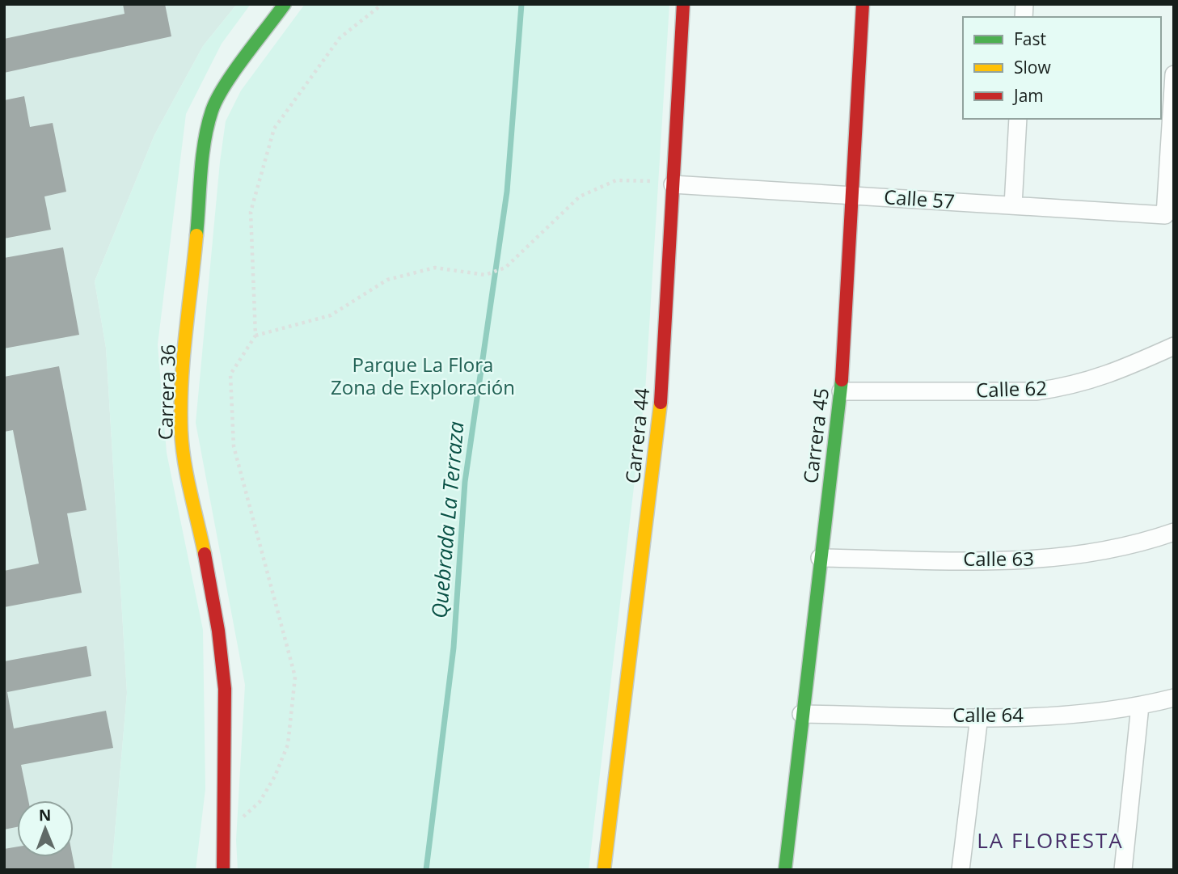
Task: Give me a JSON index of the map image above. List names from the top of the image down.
{
  "streets": {
    "street": [
      "Calle 57",
      "Calle 62",
      "Carrera 36",
      "Carrera 44",
      "Carrera 45",
      "Calle 63",
      "Calle 64"
    ]
  },
  "crossings": [
    ["Calle 57", "Carrera 44"],
    ["Calle 57", "Carrera 45"],
    ["Calle 62", "Carrera 45"],
    ["Carrera 45", "Calle 63"],
    ["Carrera 45", "Calle 64"]
  ],
  "districts": ["LA FLORESTA"],
  "water": ["Quebrada La Terraza"],
  "parks": ["Parque La Flora Zona de Exploración"],
  "legend": ["Fast", "Slow", "Jam"],
  "north": "top"
}
